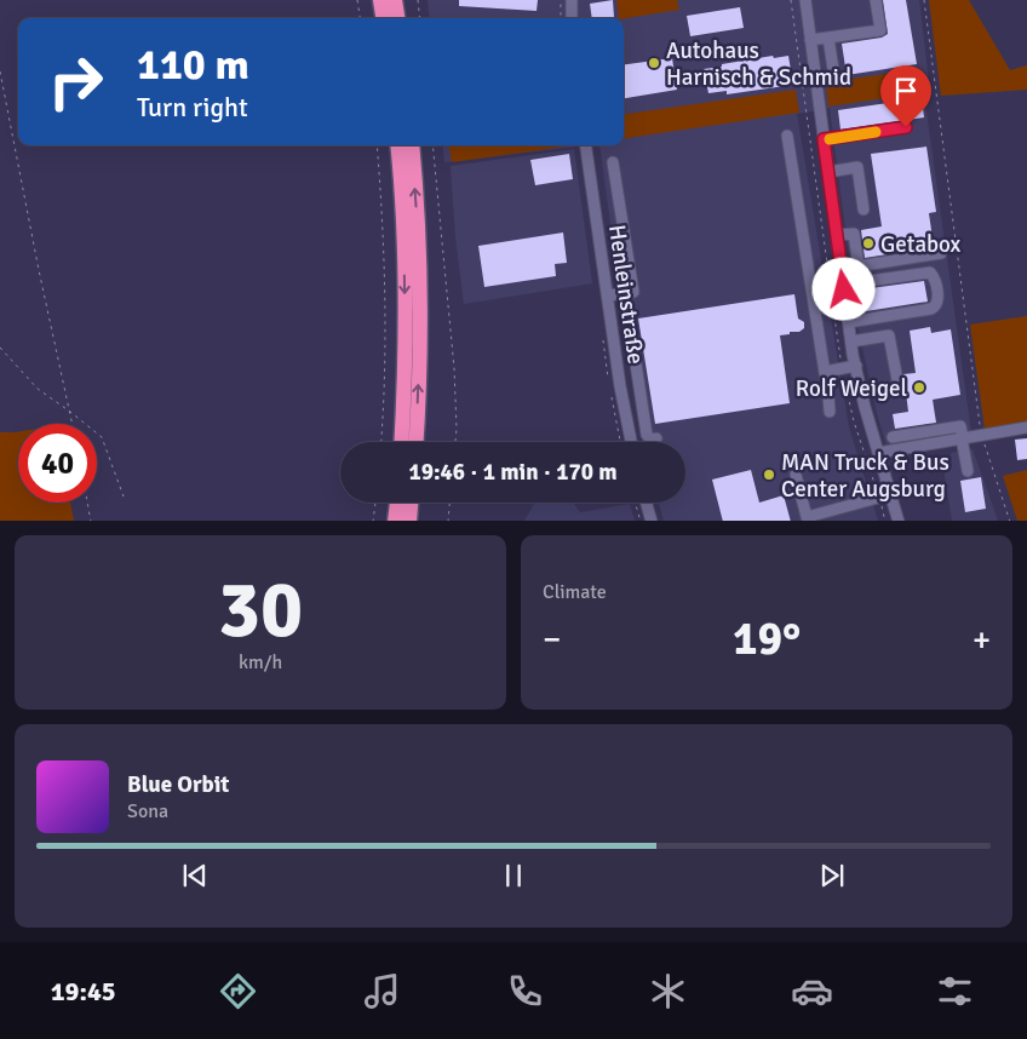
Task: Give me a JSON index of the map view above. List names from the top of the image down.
{
  "streets": {
    "street": ["Henleinstraße"]
  },
  "places": [
    "Autohaus Harnisch & Schmid",
    "Getabox",
    "Rolf Weigel",
    "MAN Truck & Bus Center Augsburg"
  ],
  "page": {
    "turn": ["110 m", "Turn right"],
    "limit": "40",
    "trip": "19:46 · 1 min · 170 m",
    "tile": [
      ["30", "km/h"],
      "Climate"
    ],
    "heat": ["−", "19°", "+"],
    "song": ["Blue Orbit", "Sona"],
    "tabs": "19:45"
  }
}
